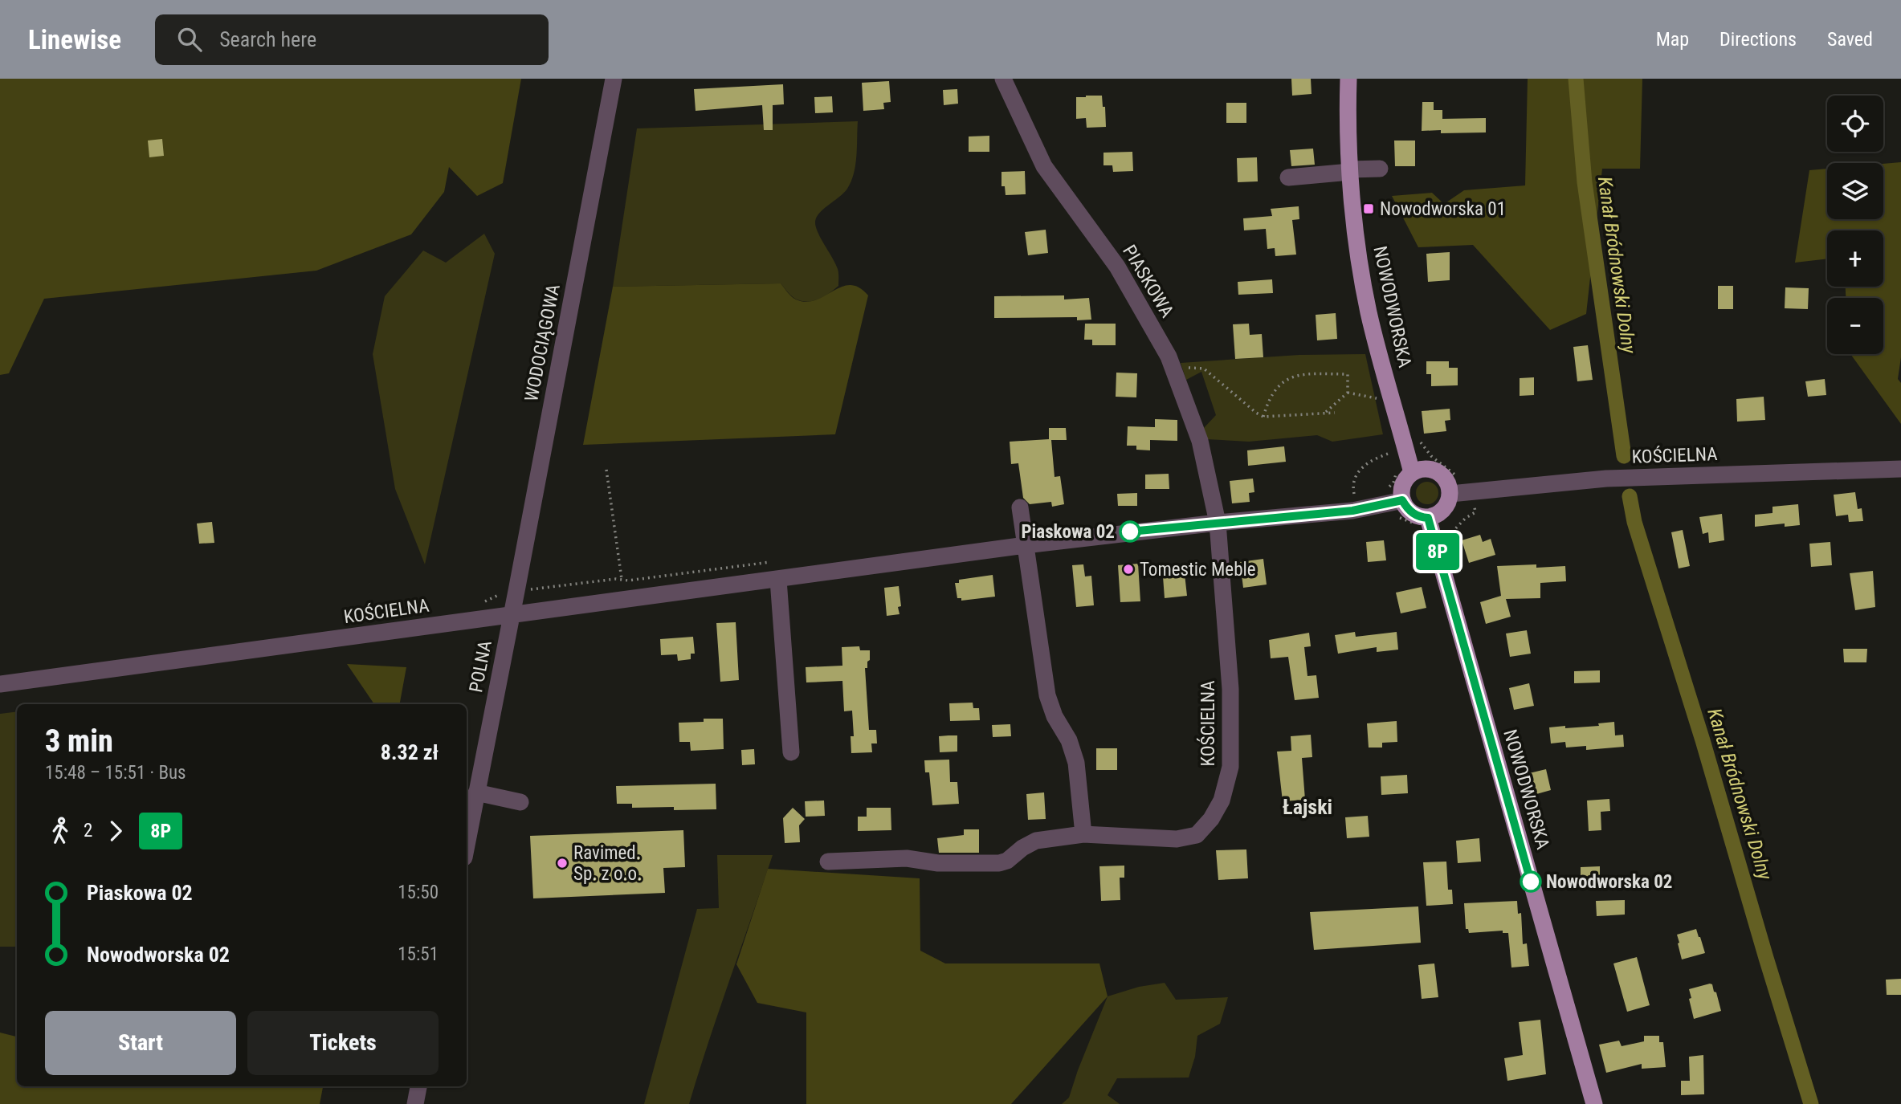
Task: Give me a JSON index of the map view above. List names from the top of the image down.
{
  "streets": {
    "main road": ["NOWODWORSKA"],
    "street": [
      "PIASKOWA",
      "WODOCIĄGOWA",
      "KOŚCIELNA",
      "POLNA"
    ]
  },
  "crossings": [
    ["PIASKOWA", "KOŚCIELNA"],
    ["NOWODWORSKA", "KOŚCIELNA"],
    ["WODOCIĄGOWA", "KOŚCIELNA"],
    ["WODOCIĄGOWA", "POLNA"],
    ["KOŚCIELNA", "POLNA"]
  ],
  "districts": ["Łajski"],
  "water": ["Kanał Bródnowski Dolny"],
  "places": {
    "transit": ["Nowodworska 01"],
    "other": [
      "Piaskowa 02",
      "Tomestic Meble",
      "Ravimed. Sp. z o.o.",
      "Nowodworska 02"
    ]
  },
  "lines": ["bus line 8P"],
  "page": {
    "header": "Linewise",
    "search": "Search here",
    "nav": ["Map", "Directions", "Saved"],
    "on_map": "8P",
    "map_buttons": ["+", "−"],
    "heading": ["3 min", "15:48 – 15:51 · Bus", "8.32 zł"],
    "legs": ["2", "8P"],
    "list": [
      {
        "name": "Piaskowa 02",
        "value": "15:50"
      },
      {
        "name": "Nowodworska 02",
        "value": "15:51"
      }
    ],
    "buttons": ["Start", "Tickets"]
  }
}
